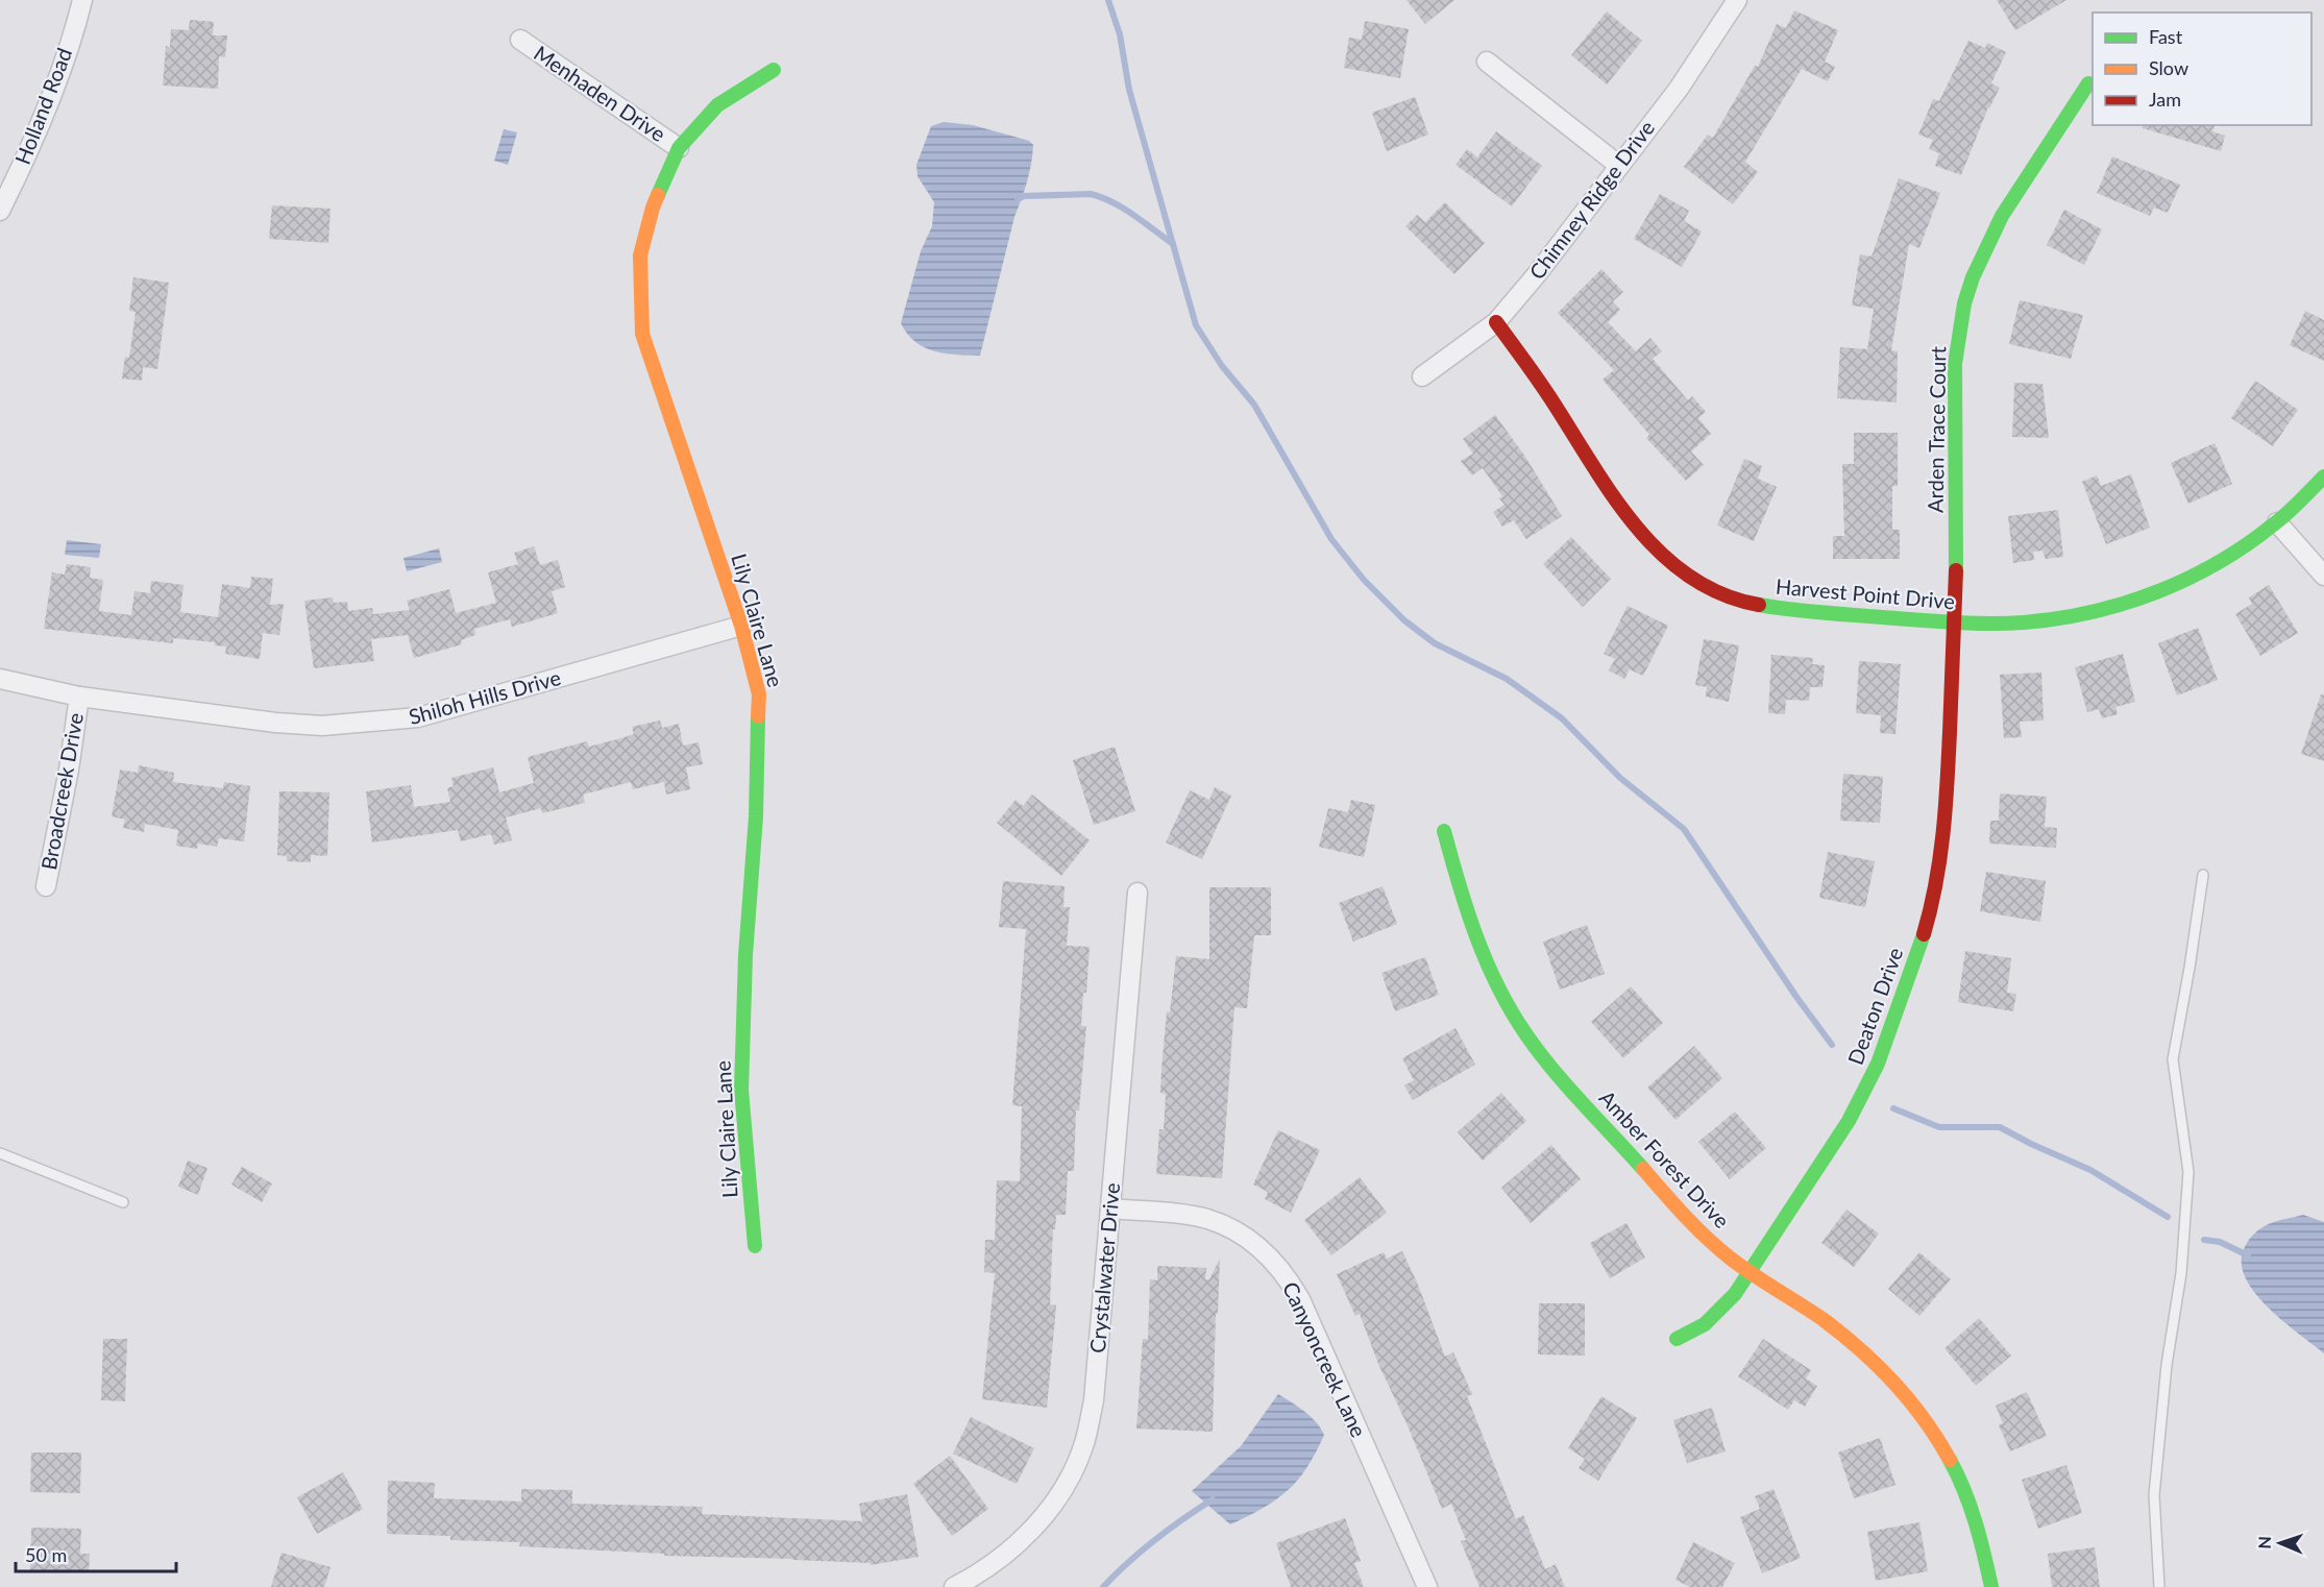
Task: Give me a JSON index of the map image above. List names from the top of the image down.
{
  "streets": {
    "street": [
      "Menhaden Drive",
      "Holland Road",
      "Chimney Ridge Drive",
      "Arden Trace Court",
      "Harvest Point Drive",
      "Lily Claire Lane",
      "Shiloh Hills Drive",
      "Broadcreek Drive",
      "Deaton Drive",
      "Amber Forest Drive",
      "Crystalwater Drive",
      "Canyoncreek Lane"
    ]
  },
  "crossings": [
    ["Menhaden Drive", "Lily Claire Lane"],
    ["Chimney Ridge Drive", "Harvest Point Drive"],
    ["Arden Trace Court", "Harvest Point Drive"],
    ["Arden Trace Court", "Deaton Drive"],
    ["Harvest Point Drive", "Deaton Drive"],
    ["Lily Claire Lane", "Shiloh Hills Drive"],
    ["Shiloh Hills Drive", "Broadcreek Drive"],
    ["Deaton Drive", "Amber Forest Drive"],
    ["Crystalwater Drive", "Canyoncreek Lane"]
  ],
  "legend": ["Fast", "Slow", "Jam"],
  "scale_bar": "50 m",
  "north": "left"
}
